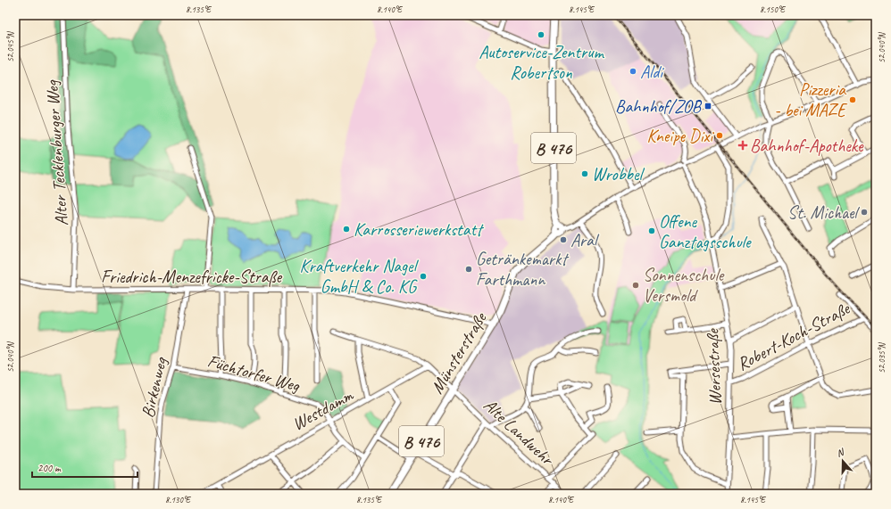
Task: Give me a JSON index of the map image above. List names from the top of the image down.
{
  "streets": {
    "main road": ["B 476", "Münsterstraße"],
    "street": [
      "Alter Tecklenburger Weg",
      "Friedrich-Menzefricke-Straße",
      "Robert-Koch-Straße",
      "Wersestraße",
      "Füchtorfer Weg",
      "Birkenweg",
      "Westdamm",
      "Alte Landwehr"
    ]
  },
  "crossings": [
    ["B 476", "Münsterstraße"],
    ["Alter Tecklenburger Weg", "Friedrich-Menzefricke-Straße"],
    ["Friedrich-Menzefricke-Straße", "Münsterstraße"],
    ["Friedrich-Menzefricke-Straße", "Birkenweg"],
    ["Robert-Koch-Straße", "Wersestraße"],
    ["Münsterstraße", "Alte Landwehr"],
    ["Füchtorfer Weg", "Birkenweg"],
    ["Füchtorfer Weg", "Westdamm"]
  ],
  "places": {
    "other": [
      "Autoservice-Zentrum Robertson",
      "Aldi",
      "Pizzeria - bei MAZE",
      "Kneipe Dixi",
      "Wrobbel",
      "St. Michael",
      "Karrosseriewerkstatt",
      "Offene Ganztagsschule",
      "Aral",
      "Getränkemarkt Farthmann",
      "Kraftverkehr Nagel GmbH & Co. KG",
      "Sonnenschule Versmold"
    ],
    "transit": ["Bahnhof/ZOB"],
    "health": ["Bahnhof-Apotheke"]
  },
  "scale_bar": "200 m",
  "north": "top",
  "coordinates": [
    "8.135°E",
    "8.140°E",
    "8.145°E",
    "8.150°E",
    "52.045°N",
    "52.040°N",
    "52.035°N",
    "8.130°E"
  ]
}
